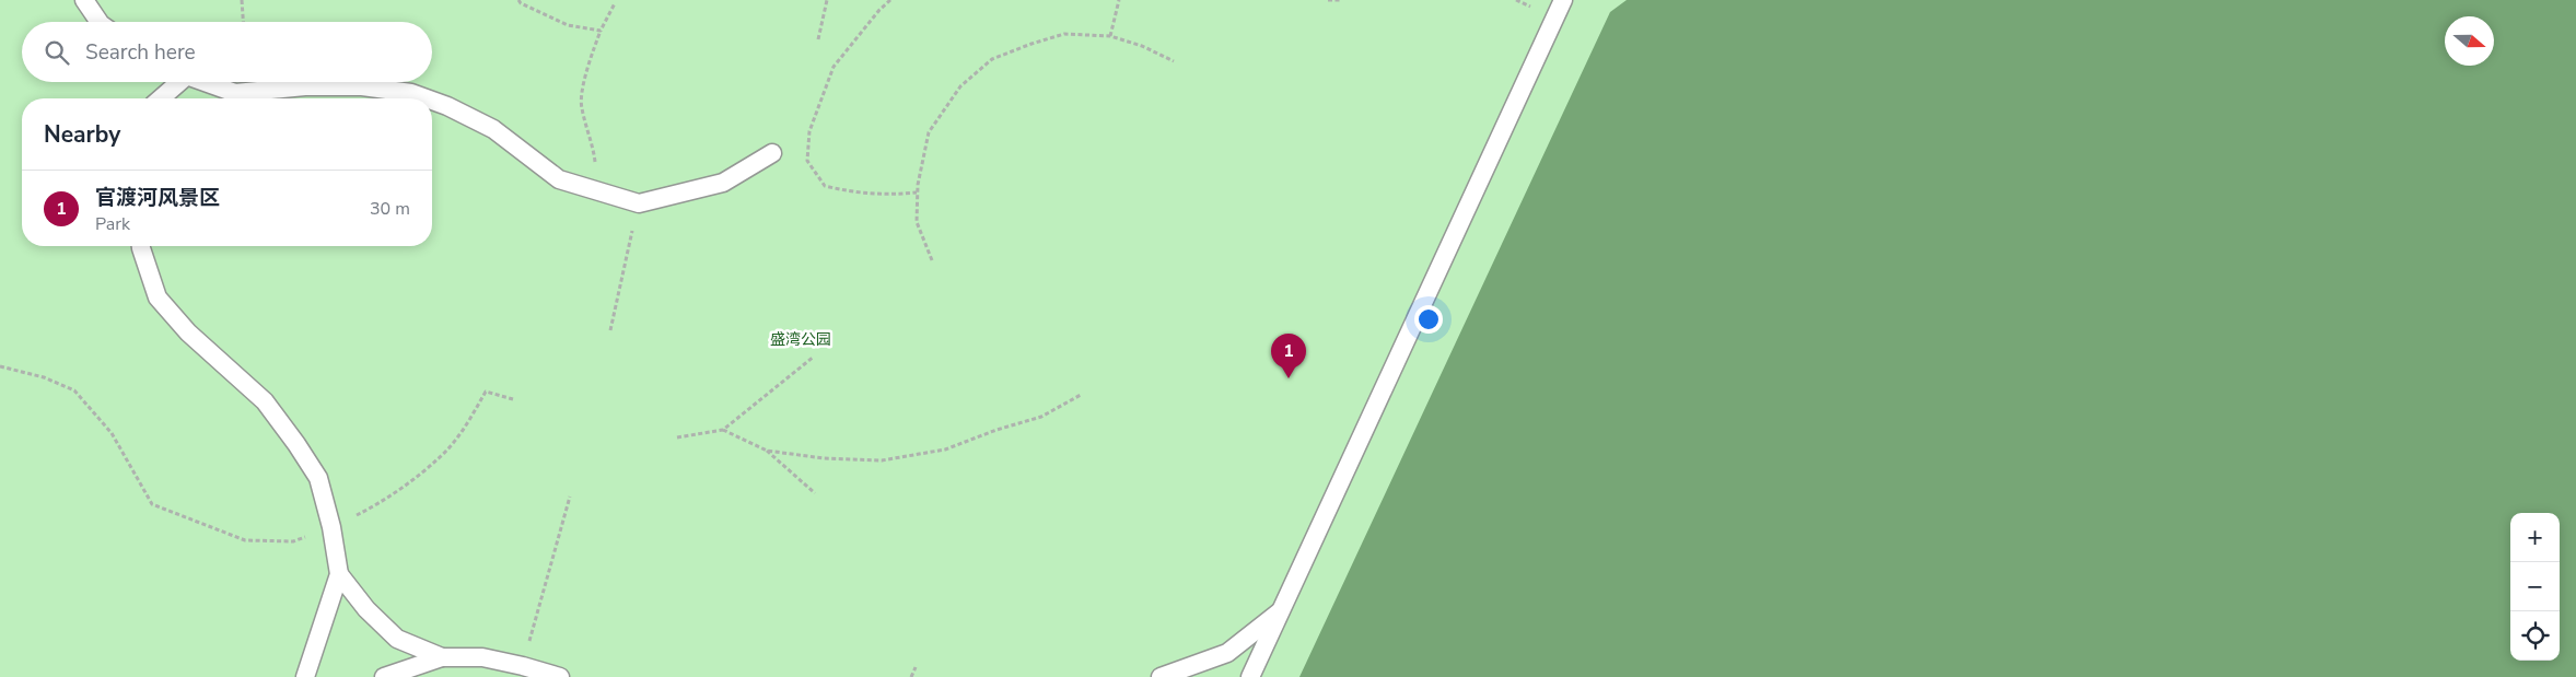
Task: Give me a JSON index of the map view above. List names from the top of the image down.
{
  "parks": ["盛湾公园"],
  "north": "right",
  "page": {
    "search": "Search here",
    "heading": "Nearby",
    "list": [
      {
        "mark": "1",
        "name": "官渡河风景区",
        "note": "Park",
        "value": "30 m"
      }
    ],
    "pins": "1",
    "map_buttons": ["+", "−"]
  }
}
